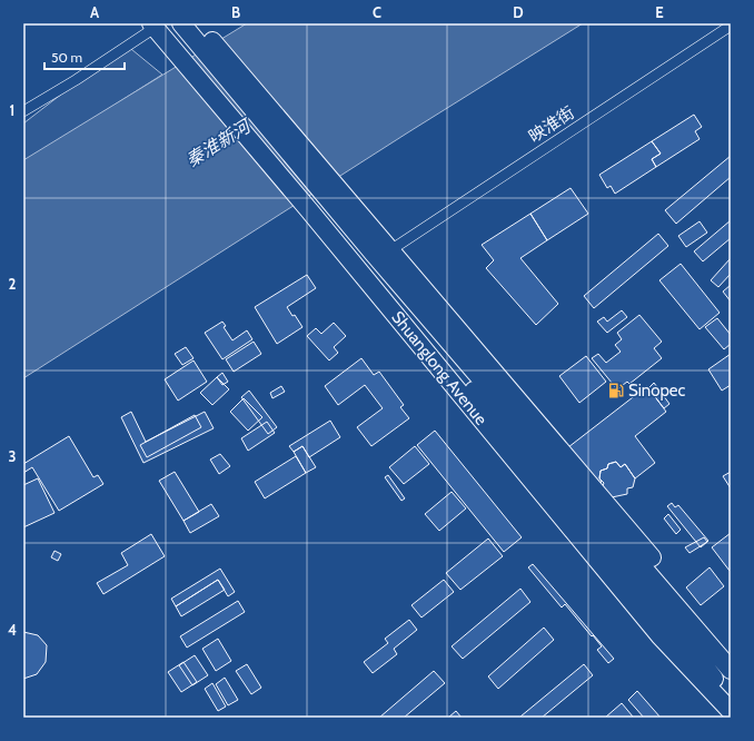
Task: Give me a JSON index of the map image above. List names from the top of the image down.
{
  "streets": {
    "highway": ["Shuanglong Avenue"],
    "street": ["映淮街"]
  },
  "water": ["秦淮新河"],
  "places": {
    "fuel station": ["Sinopec"]
  },
  "scale_bar": "50 m",
  "grid": {
    "columns": [
      "A",
      "B",
      "C",
      "D",
      "E"
    ],
    "rows": [
      "1",
      "2",
      "3",
      "4"
    ]
  }
}
